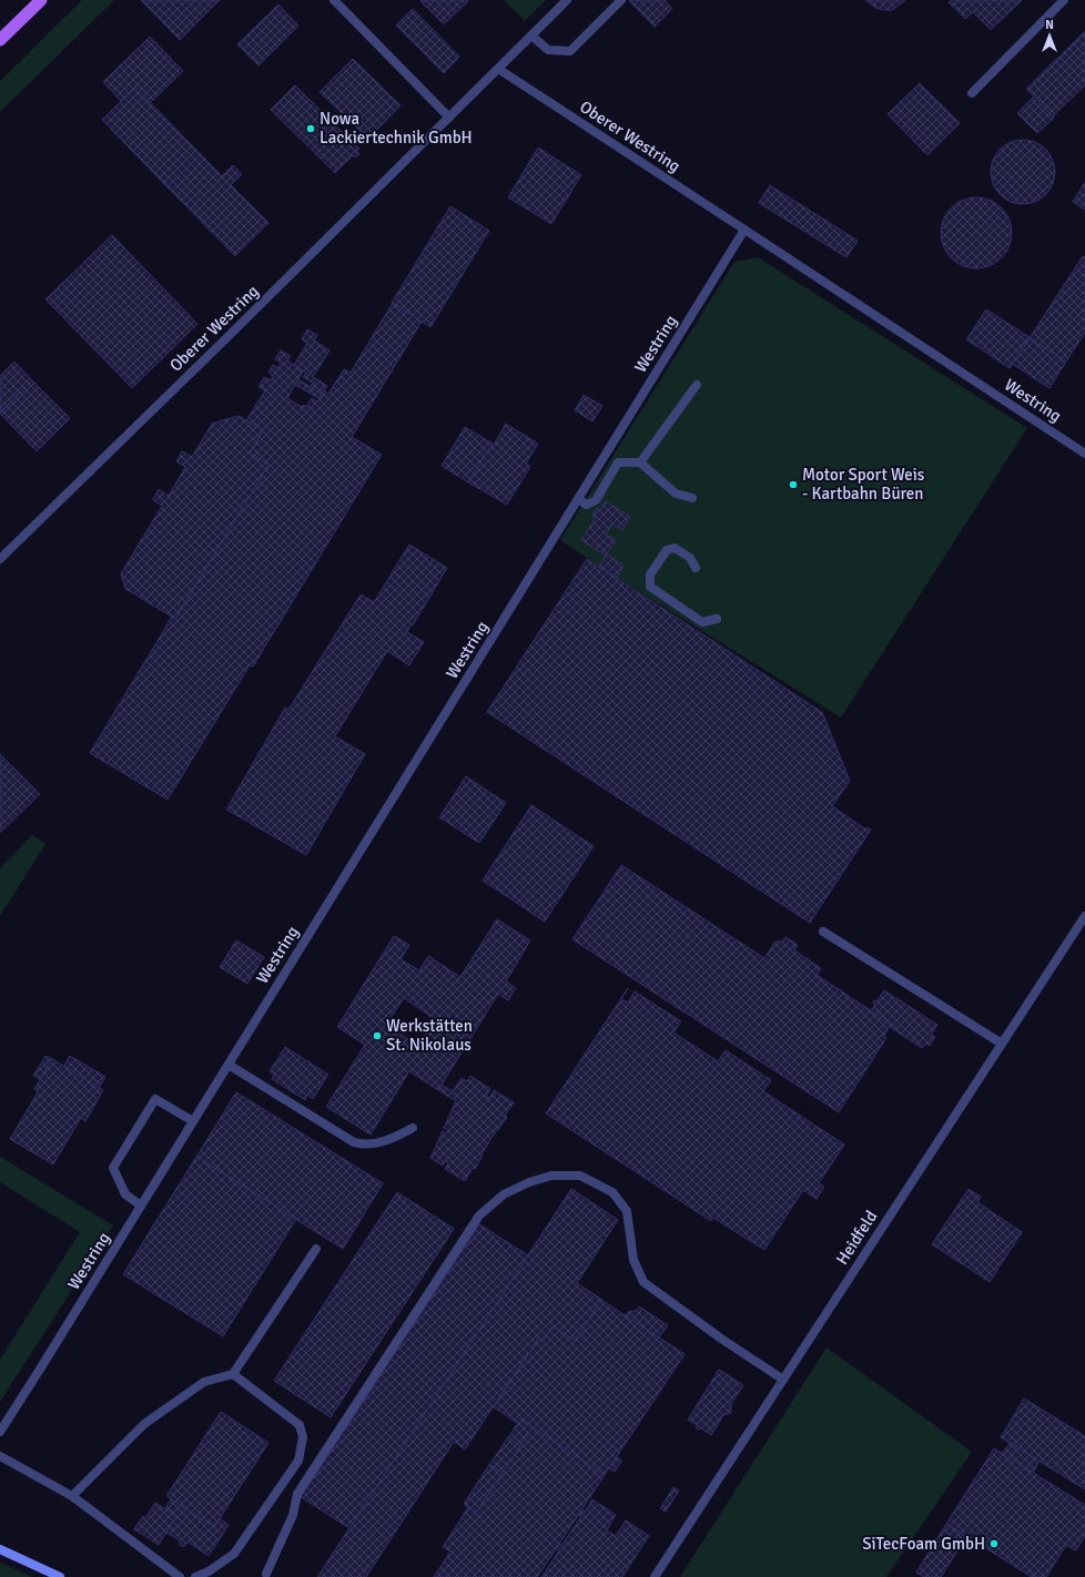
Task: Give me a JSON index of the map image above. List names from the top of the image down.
{
  "streets": {
    "street": ["Oberer Westring", "Westring", "Heidfeld"]
  },
  "crossings": [
    ["Oberer Westring", "Westring"]
  ],
  "places": [
    "Nowa Lackiertechnik GmbH",
    "Motor Sport Weis - Kartbahn Büren",
    "Werkstätten St. Nikolaus",
    "SiTecFoam GmbH"
  ],
  "north": "top"
}
